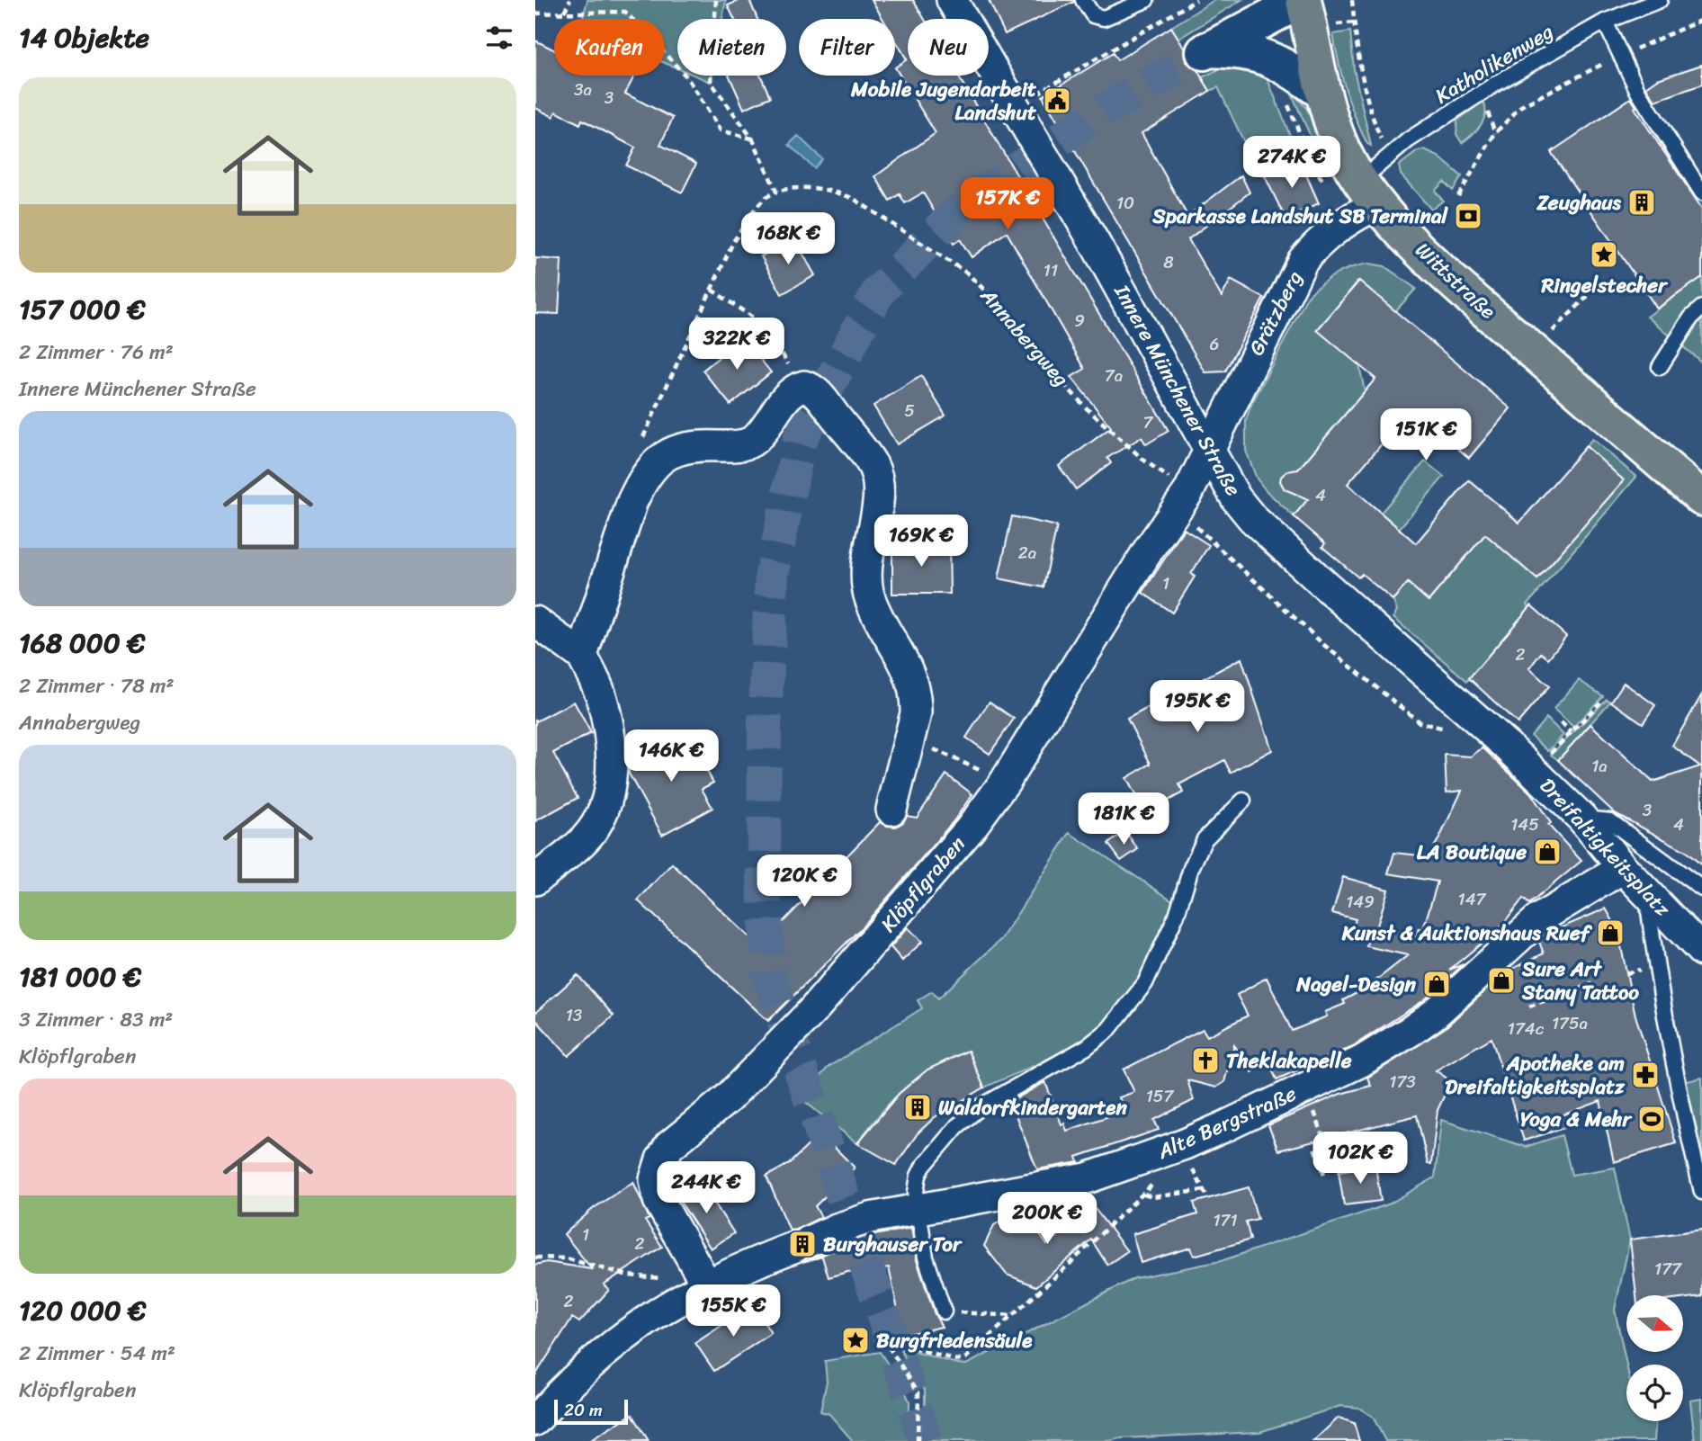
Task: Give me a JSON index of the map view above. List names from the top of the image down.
{
  "streets": {
    "main road": ["Wittstraße"],
    "street": [
      "Grätzberg",
      "Innere Münchener Straße",
      "Dreifaltigkeitsplatz",
      "Klöpflgraben",
      "Alte Bergstraße"
    ],
    "lane": ["Katholikenweg"],
    "path": ["Annabergweg"]
  },
  "crossings": [
    ["Katholikenweg", "Wittstraße"],
    ["Katholikenweg", "Grätzberg"],
    ["Wittstraße", "Grätzberg"],
    ["Grätzberg", "Innere Münchener Straße"],
    ["Grätzberg", "Klöpflgraben"],
    ["Annabergweg", "Klöpflgraben"],
    ["Innere Münchener Straße", "Dreifaltigkeitsplatz"],
    ["Innere Münchener Straße", "Klöpflgraben"],
    ["Dreifaltigkeitsplatz", "Alte Bergstraße"],
    ["Klöpflgraben", "Alte Bergstraße"]
  ],
  "places": {
    "public building": ["Mobile Jugendarbeit Landshut"],
    "building": ["Zeughaus", "Waldorfkindergarten", "Burghauser Tor"],
    "bank": ["Sparkasse Landshut SB Terminal"],
    "place": ["Ringelstecher", "Burgfriedensäule"],
    "shop": [
      "LA Boutique",
      "Kunst & Auktionshaus Ruef",
      "Sure Art Stany Tattoo",
      "Nagel-Design"
    ],
    "church": ["Theklakapelle"],
    "pharmacy": ["Apotheke am Dreifaltigkeitsplatz"],
    "sports": ["Yoga & Mehr"]
  },
  "house_numbers": [
    "3a",
    "3",
    "10",
    "8",
    "11",
    "9",
    "6",
    "7a",
    "5",
    "7",
    "4",
    "2a",
    "1",
    "2",
    "1a",
    "3",
    "145",
    "4",
    "147",
    "149",
    "13",
    "175a",
    "174c",
    "173",
    "157",
    "171",
    "1",
    "2",
    "177",
    "2"
  ],
  "scale_bar": "20 m",
  "north": "right",
  "page": {
    "heading": "14 Objekte",
    "chip": [
      "Kaufen",
      "Mieten",
      "Filter",
      "Neu"
    ],
    "list": [
      {
        "name": "157 000 €",
        "note": "2 Zimmer · 76 m² · Innere Münchener Straße"
      },
      {
        "name": "168 000 €",
        "note": "2 Zimmer · 78 m² · Annabergweg"
      },
      {
        "name": "181 000 €",
        "note": "3 Zimmer · 83 m² · Klöpflgraben"
      },
      {
        "name": "120 000 €",
        "note": "2 Zimmer · 54 m² · Klöpflgraben"
      }
    ],
    "price": [
      "274K €",
      "157K €",
      "168K €",
      "322K €",
      "151K €",
      "169K €",
      "195K €",
      "146K €",
      "181K €",
      "120K €",
      "102K €",
      "244K €",
      "200K €",
      "155K €"
    ],
    "scale": "20 m"
  }
}
